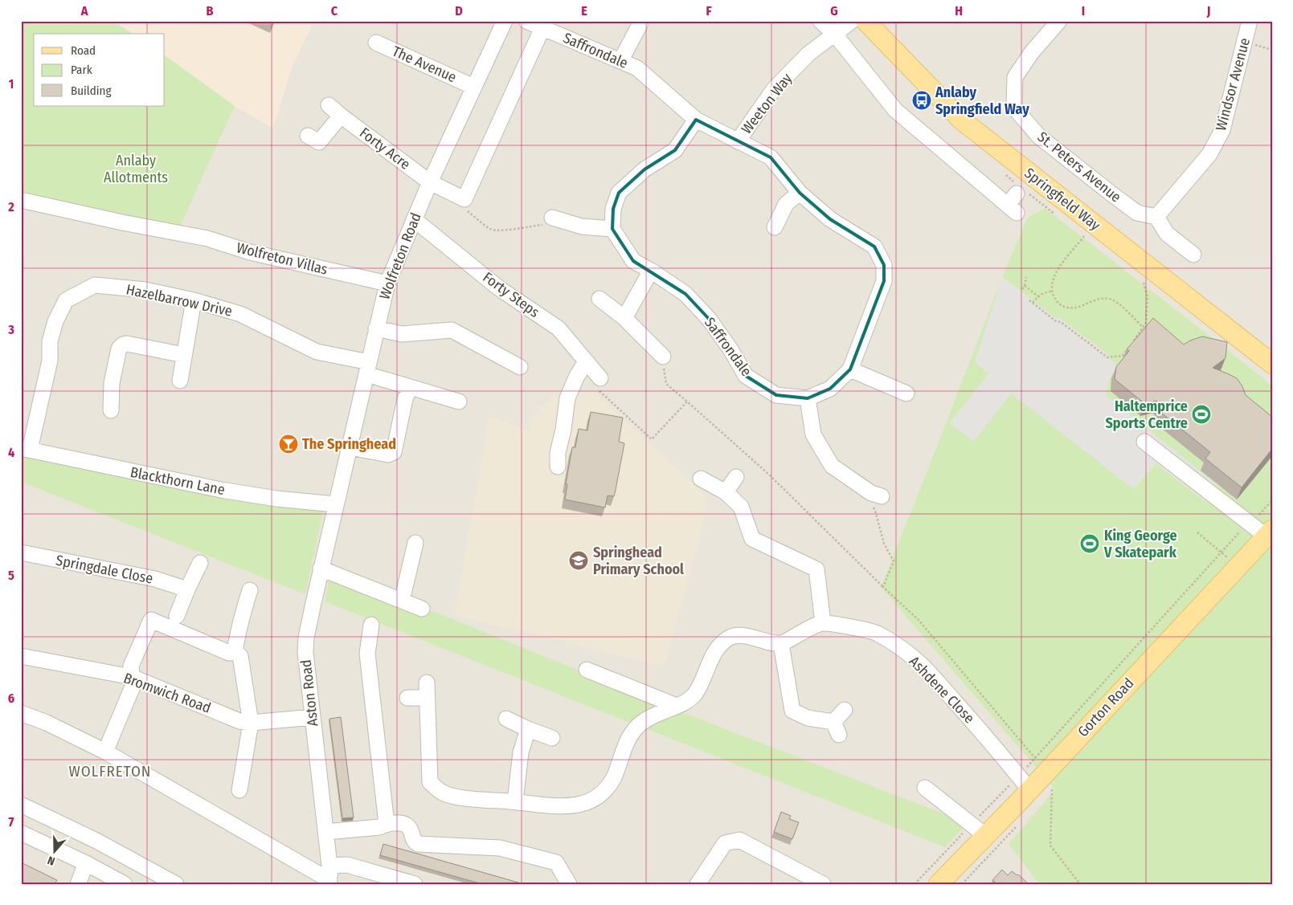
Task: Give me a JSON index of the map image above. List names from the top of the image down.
{
  "streets": {
    "main road": ["Springfield Way", "Gorton Road"],
    "street": [
      "Saffrondale",
      "The Avenue",
      "Windsor Avenue",
      "Weeton Way",
      "Forty Acre",
      "St. Peters Avenue",
      "Wolfreton Road",
      "Wolfreton Villas",
      "Forty Steps",
      "Hazelbarrow Drive",
      "Blackthorn Lane",
      "Springdale Close",
      "Ashdene Close",
      "Bromwich Road",
      "Aston Road"
    ]
  },
  "crossings": [
    ["Saffrondale", "Weeton Way"],
    ["Saffrondale", "Forty Acre"],
    ["The Avenue", "Wolfreton Road"],
    ["Windsor Avenue", "St. Peters Avenue"],
    ["Forty Acre", "Wolfreton Road"],
    ["Wolfreton Road", "Wolfreton Villas"],
    ["Wolfreton Road", "Forty Steps"],
    ["Wolfreton Road", "Hazelbarrow Drive"],
    ["Wolfreton Road", "Blackthorn Lane"],
    ["Wolfreton Road", "Aston Road"],
    ["Hazelbarrow Drive", "Blackthorn Lane"],
    ["Blackthorn Lane", "Aston Road"],
    ["Ashdene Close", "Gorton Road"],
    ["Bromwich Road", "Aston Road"]
  ],
  "districts": ["WOLFRETON"],
  "parks": ["Anlaby Allotments"],
  "places": {
    "bus stop": ["Anlaby Springfield Way"],
    "sports": ["Haltemprice Sports Centre", "King George V Skatepark"],
    "bar": ["The Springhead"],
    "school or university": ["Springhead Primary School"]
  },
  "legend": ["Road", "Park", "Building"],
  "north": "bottom",
  "grid": {
    "columns": [
      "A",
      "B",
      "C",
      "D",
      "E",
      "F",
      "G",
      "H",
      "I",
      "J"
    ],
    "rows": [
      "1",
      "2",
      "3",
      "4",
      "5",
      "6",
      "7"
    ]
  }
}
